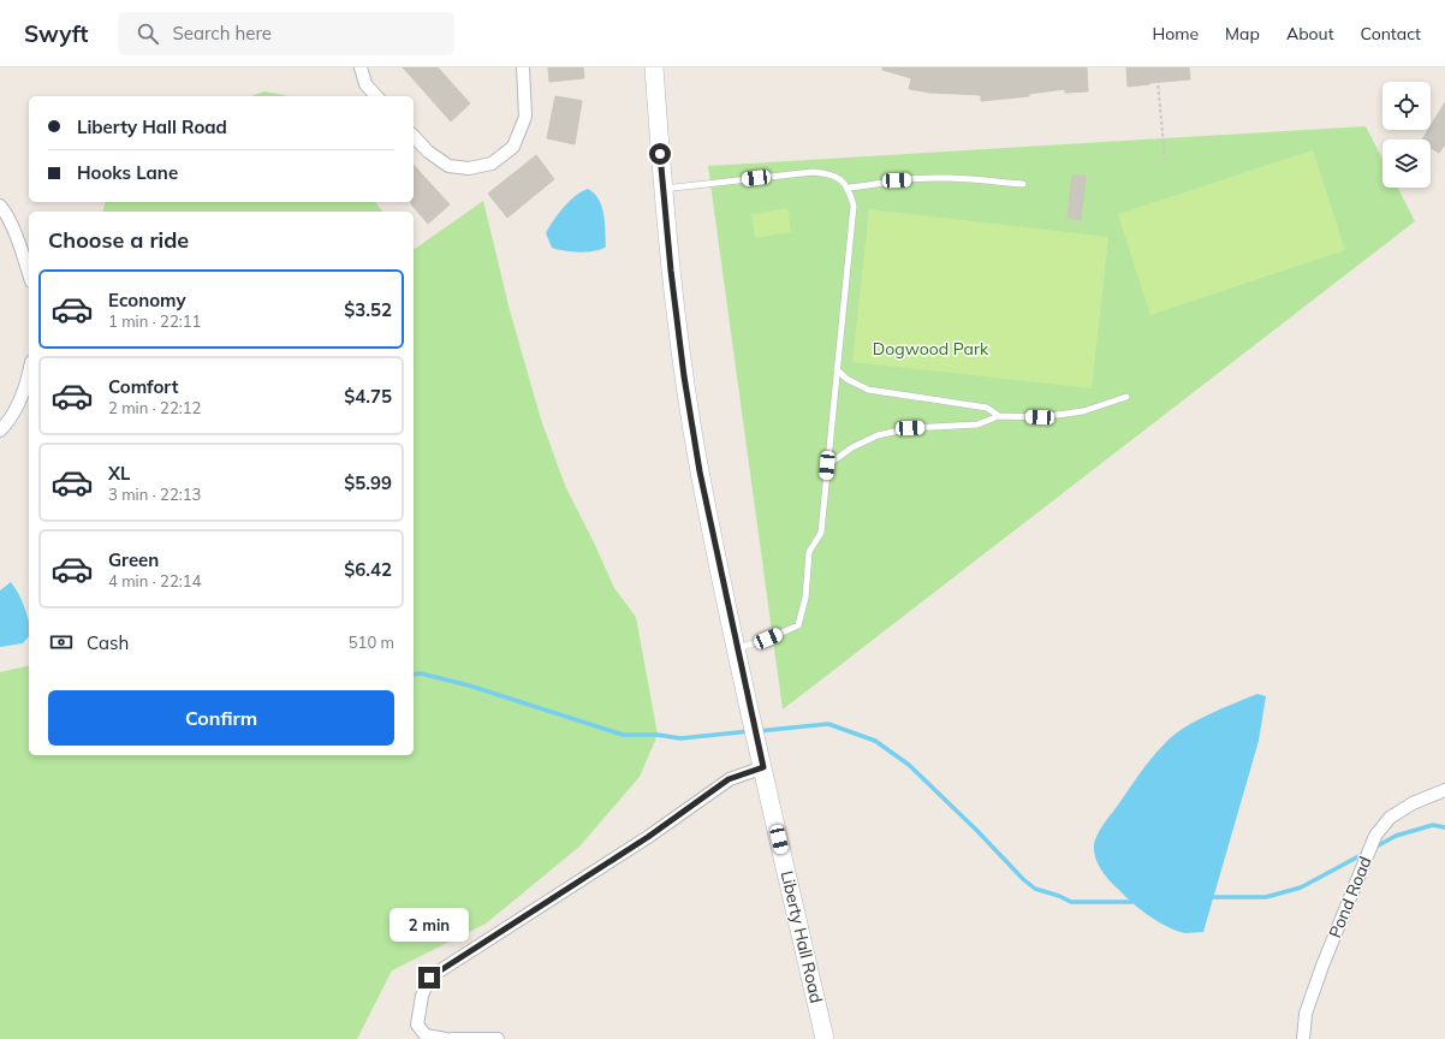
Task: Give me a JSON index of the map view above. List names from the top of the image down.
{
  "streets": {
    "main road": ["Liberty Hall Road"],
    "street": ["Pond Road"]
  },
  "parks": ["Dogwood Park"],
  "page": {
    "header": "Swyft",
    "search": "Search here",
    "nav": [
      "Home",
      "Map",
      "About",
      "Contact"
    ],
    "banner": ["Liberty Hall Road", "Hooks Lane"],
    "heading": "Choose a ride",
    "list": [
      {
        "name": "Economy",
        "note": "1 min · 22:11",
        "value": "$3.52"
      },
      {
        "name": "Comfort",
        "note": "2 min · 22:12",
        "value": "$4.75"
      },
      {
        "name": "XL",
        "note": "3 min · 22:13",
        "value": "$5.99"
      },
      {
        "name": "Green",
        "note": "4 min · 22:14",
        "value": "$6.42"
      }
    ],
    "pay": ["Cash", "510 m"],
    "buttons": "Confirm",
    "bubble": "2 min"
  }
}
